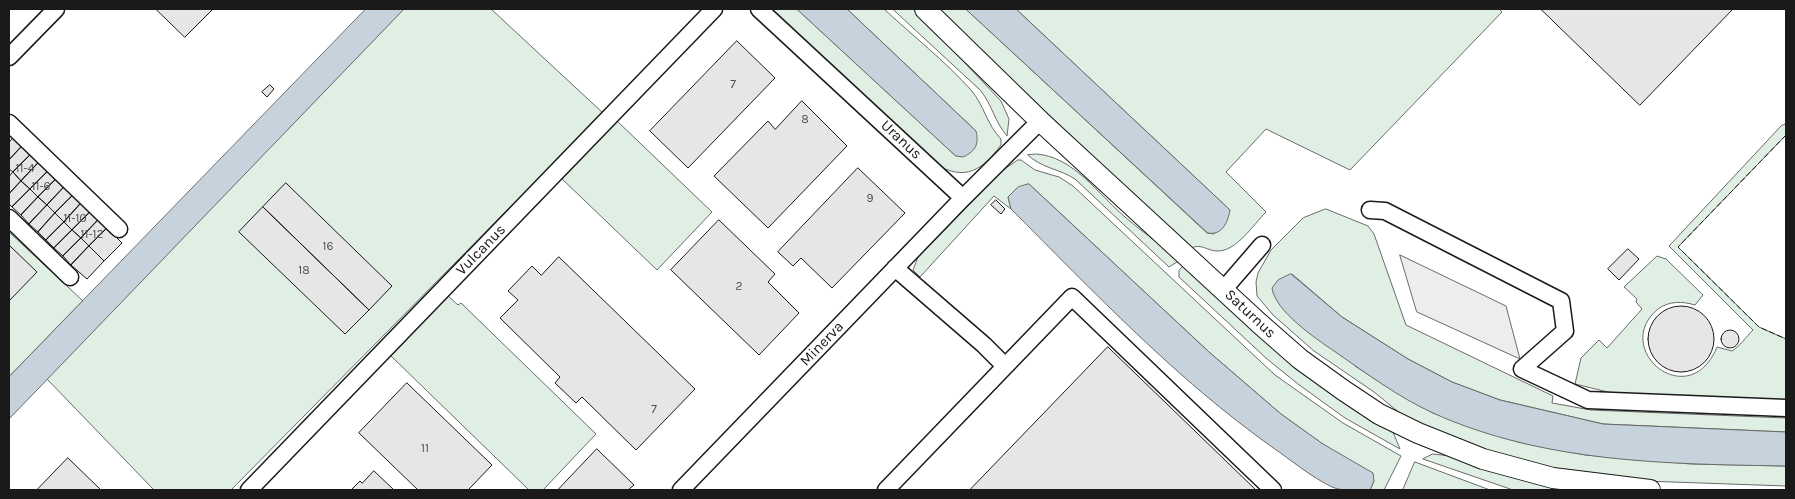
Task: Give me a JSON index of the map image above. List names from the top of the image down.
{
  "streets": {
    "main road": ["Saturnus"],
    "street": ["Uranus", "Vulcanus", "Minerva"]
  },
  "crossings": [
    ["Uranus", "Minerva"]
  ],
  "house_numbers": [
    "7",
    "8",
    "11-4",
    "11-6",
    "9",
    "11-10",
    "11-12",
    "16",
    "18",
    "2",
    "7",
    "11"
  ]
}
